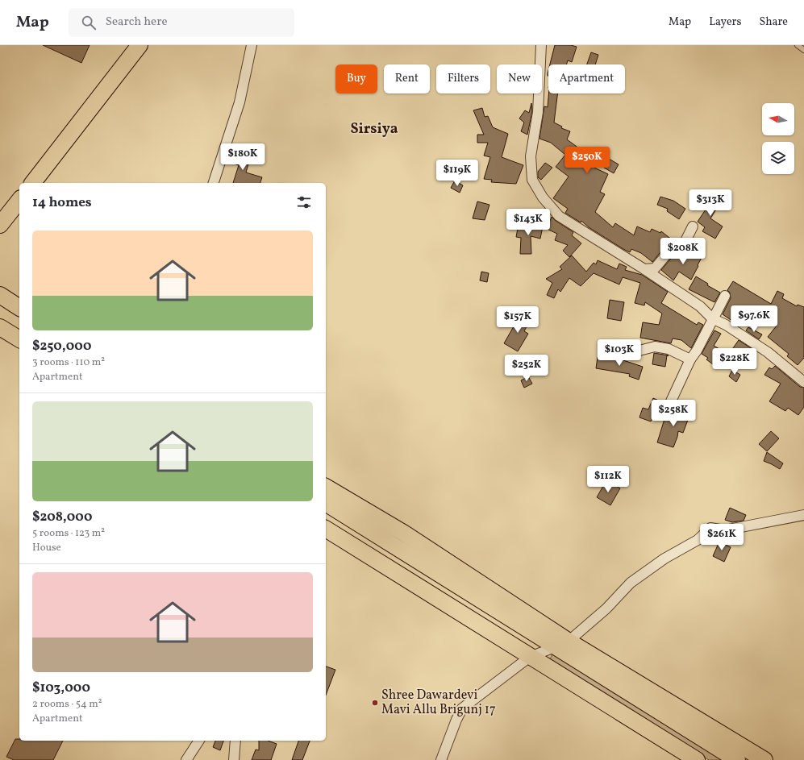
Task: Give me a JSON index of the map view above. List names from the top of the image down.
{
  "districts": ["Sirsiya"],
  "places": ["Shree Dawardevi Mavi Allu Brigunj 17"],
  "north": "left",
  "page": {
    "header": "Map",
    "search": "Search here",
    "nav": ["Map", "Layers", "Share"],
    "chip": [
      "Buy",
      "Rent",
      "Filters",
      "New",
      "Apartment"
    ],
    "price": [
      "$180K",
      "$250K",
      "$119K",
      "$313K",
      "$143K",
      "$208K",
      "$97.6K",
      "$157K",
      "$103K",
      "$228K",
      "$252K",
      "$258K",
      "$112K",
      "$261K"
    ],
    "heading": "14 homes",
    "list": [
      {
        "name": "$250,000",
        "note": "3 rooms · 110 m² · Apartment"
      },
      {
        "name": "$208,000",
        "note": "5 rooms · 123 m² · House"
      },
      {
        "name": "$103,000",
        "note": "2 rooms · 54 m² · Apartment"
      }
    ]
  }
}
